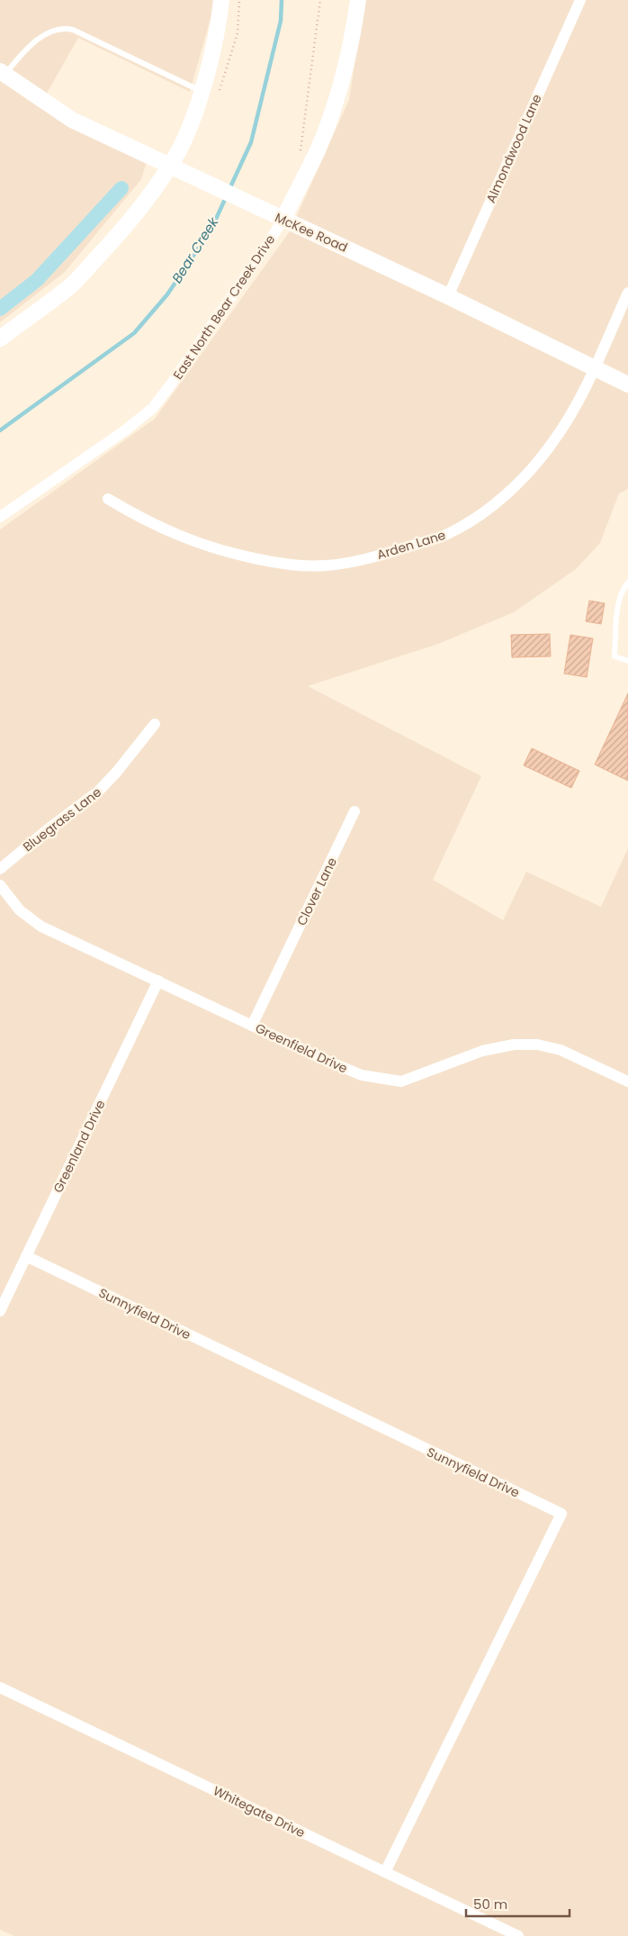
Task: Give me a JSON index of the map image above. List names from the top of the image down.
{
  "streets": {
    "street": [
      "Almondwood Lane",
      "McKee Road",
      "East North Bear Creek Drive",
      "Arden Lane",
      "Bluegrass Lane",
      "Clover Lane",
      "Greenfield Drive",
      "Greenland Drive",
      "Sunnyfield Drive",
      "Whitegate Drive"
    ]
  },
  "crossings": [
    ["Almondwood Lane", "McKee Road"],
    ["McKee Road", "East North Bear Creek Drive"],
    ["McKee Road", "Arden Lane"],
    ["Clover Lane", "Greenfield Drive"],
    ["Greenfield Drive", "Greenland Drive"],
    ["Greenland Drive", "Sunnyfield Drive"],
    ["Sunnyfield Drive", "Whitegate Drive"]
  ],
  "water": ["Bear Creek"],
  "scale_bar": "50 m"
}
